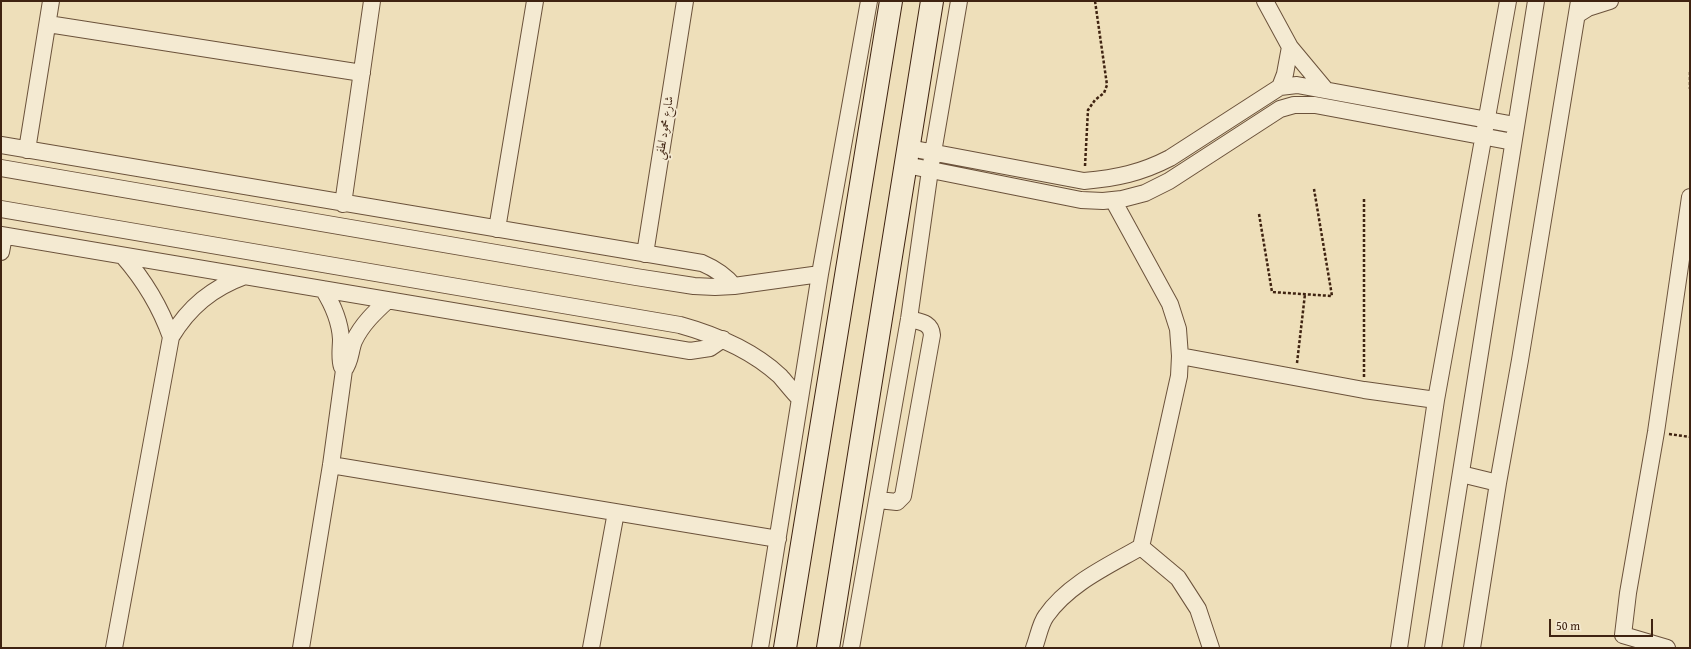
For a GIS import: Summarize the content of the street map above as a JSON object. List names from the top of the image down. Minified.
{"streets":{"street":["شارع محمود لطفي"]},"scale_bar":"50 m"}
